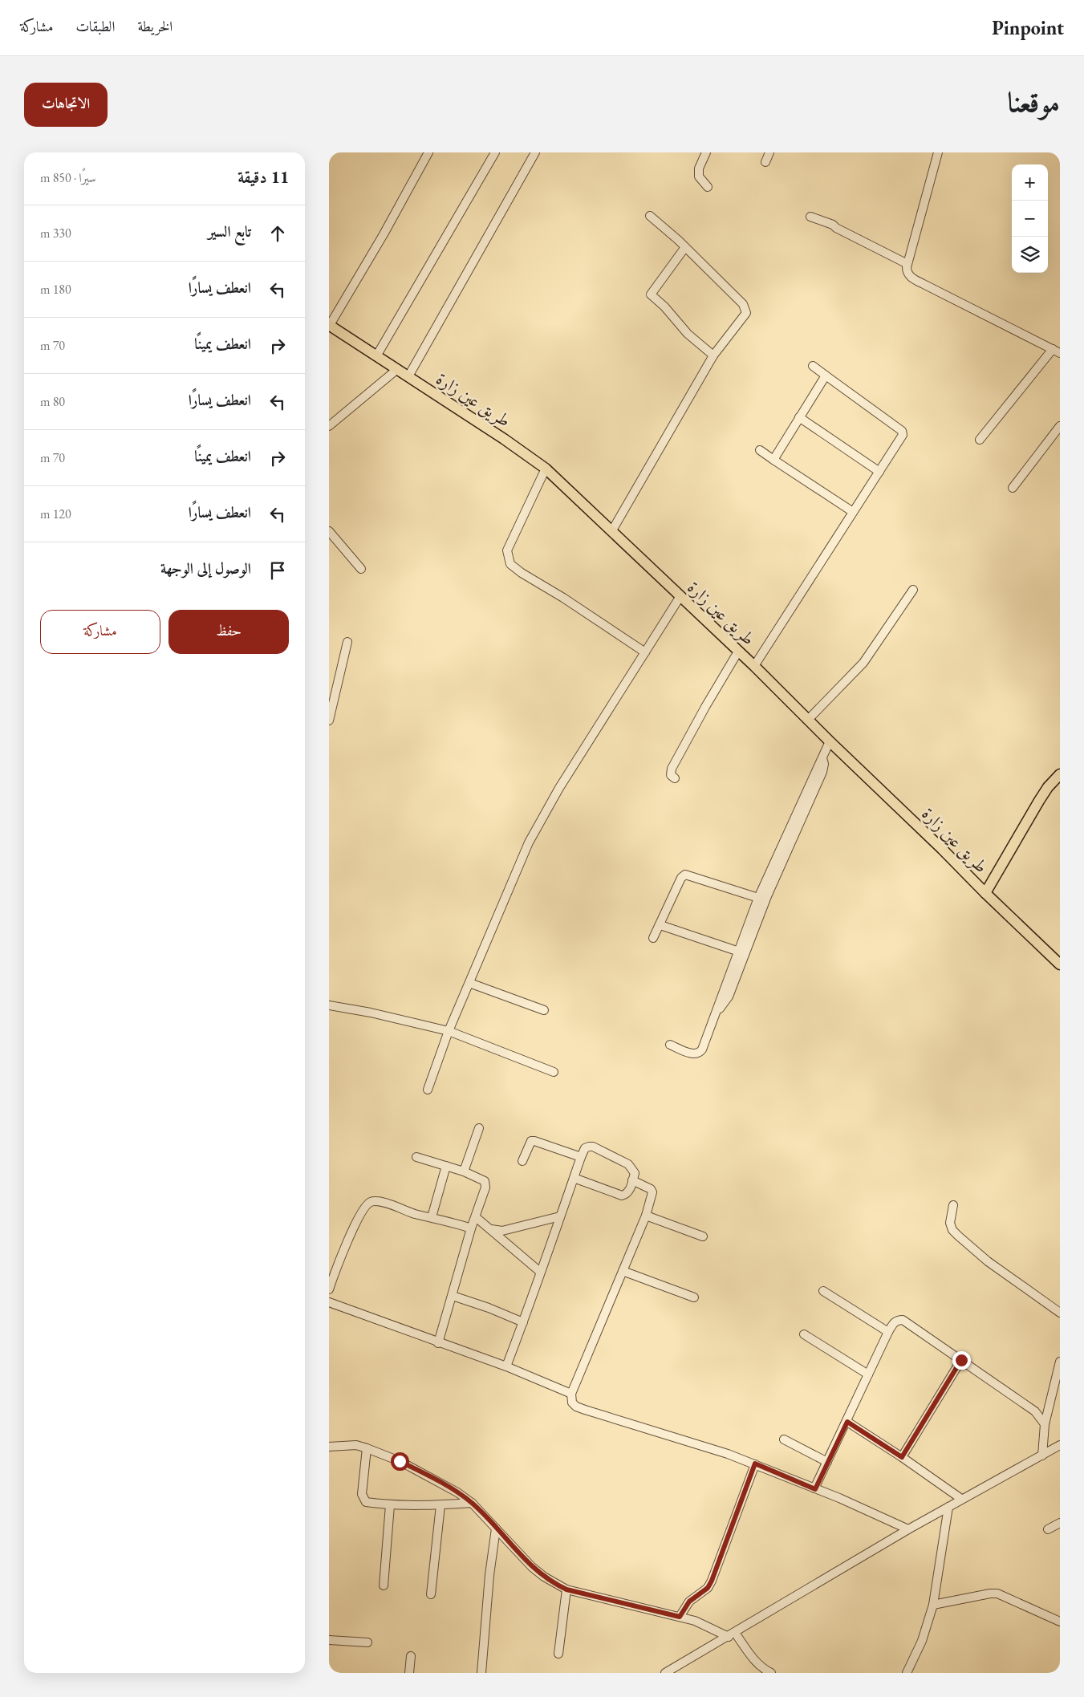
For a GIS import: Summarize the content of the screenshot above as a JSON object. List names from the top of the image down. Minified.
{"streets":{"main road":["طريق عين زارة"]},"page":{"header":"Pinpoint","nav":["الخريطة","الطبقات","مشاركة"],"title":"موقعنا","buttons":["الاتجاهات",["حفظ","مشاركة"]],"heading":["11 دقيقة","سيرًا · 850 m"],"map_buttons":["+","−"],"list":[["تابع السير","330 m"],["انعطف يسارًا","180 m"],["انعطف يمينًا","70 m"],["انعطف يسارًا","80 m"],["انعطف يمينًا","70 m"],["انعطف يسارًا","120 m"],"الوصول إلى الوجهة"]}}
